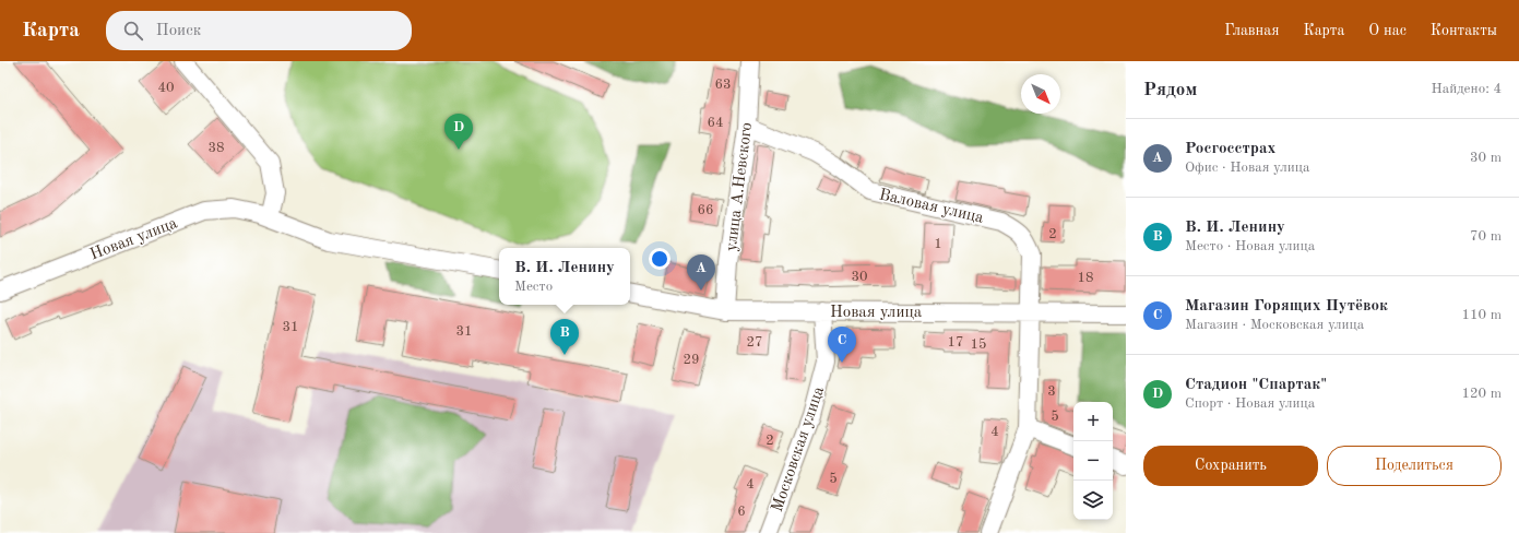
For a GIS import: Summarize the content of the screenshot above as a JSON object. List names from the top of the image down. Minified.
{"streets":{"street":["улица А.Невского","Валовая улица","Новая улица","Московская улица"]},"crossings":[["улица А.Невского","Валовая улица"],["улица А.Невского","Новая улица"],["Валовая улица","Новая улица"],["Новая улица","Московская улица"]],"house_numbers":["63","40","64","38","66","2","1","30","18","31","31","27","17","15","29","3","5","4","2","5","4","6"],"north":"bottom right","page":{"header":"Карта","search":"Поиск","nav":["Главная","Карта","О нас","Контакты"],"heading":["Рядом","Найдено: 4"],"pins":["D","A","B","C"],"list":[{"mark":"A","name":"Росгосстрах","note":"Офис · Новая улица","value":"30 m"},{"mark":"B","name":"В. И. Ленину","note":"Место · Новая улица","value":"70 m"},{"mark":"C","name":"Магазин Горящих Путёвок","note":"Магазин · Московская улица","value":"110 m"},{"mark":"D","name":"Стадион \"Спартак\"","note":"Спорт · Новая улица","value":"120 m"}],"popup":["В. И. Ленину","Место"],"map_buttons":["+","−"],"buttons":["Сохранить","Поделиться"]}}
